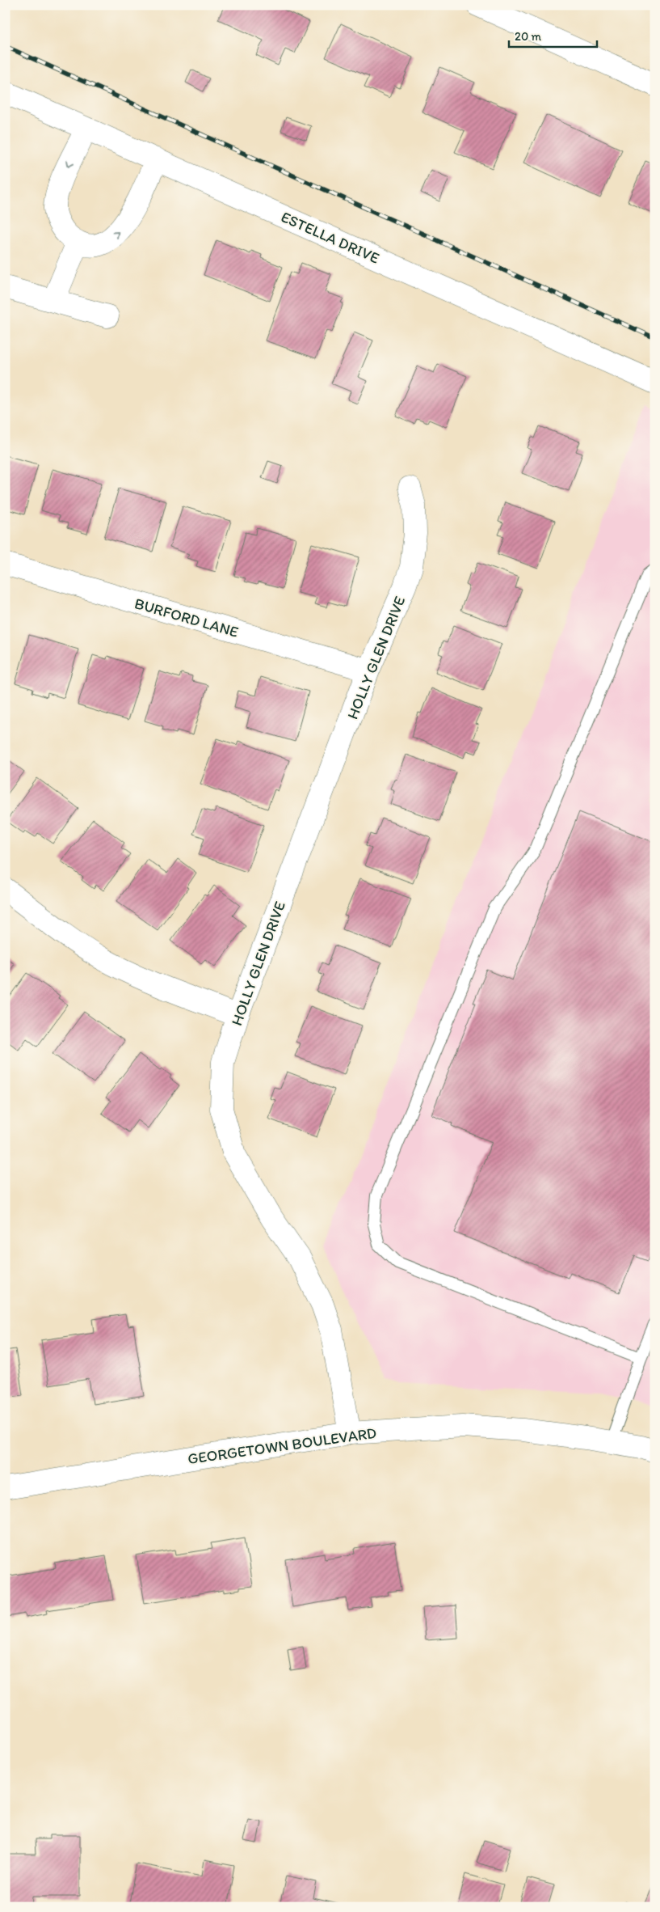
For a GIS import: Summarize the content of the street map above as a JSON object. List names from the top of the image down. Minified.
{"streets":{"street":["ESTELLA DRIVE","BURFORD LANE","HOLLY GLEN DRIVE","GEORGETOWN BOULEVARD"]},"crossings":[["BURFORD LANE","HOLLY GLEN DRIVE"],["HOLLY GLEN DRIVE","GEORGETOWN BOULEVARD"]],"scale_bar":"20 m"}
